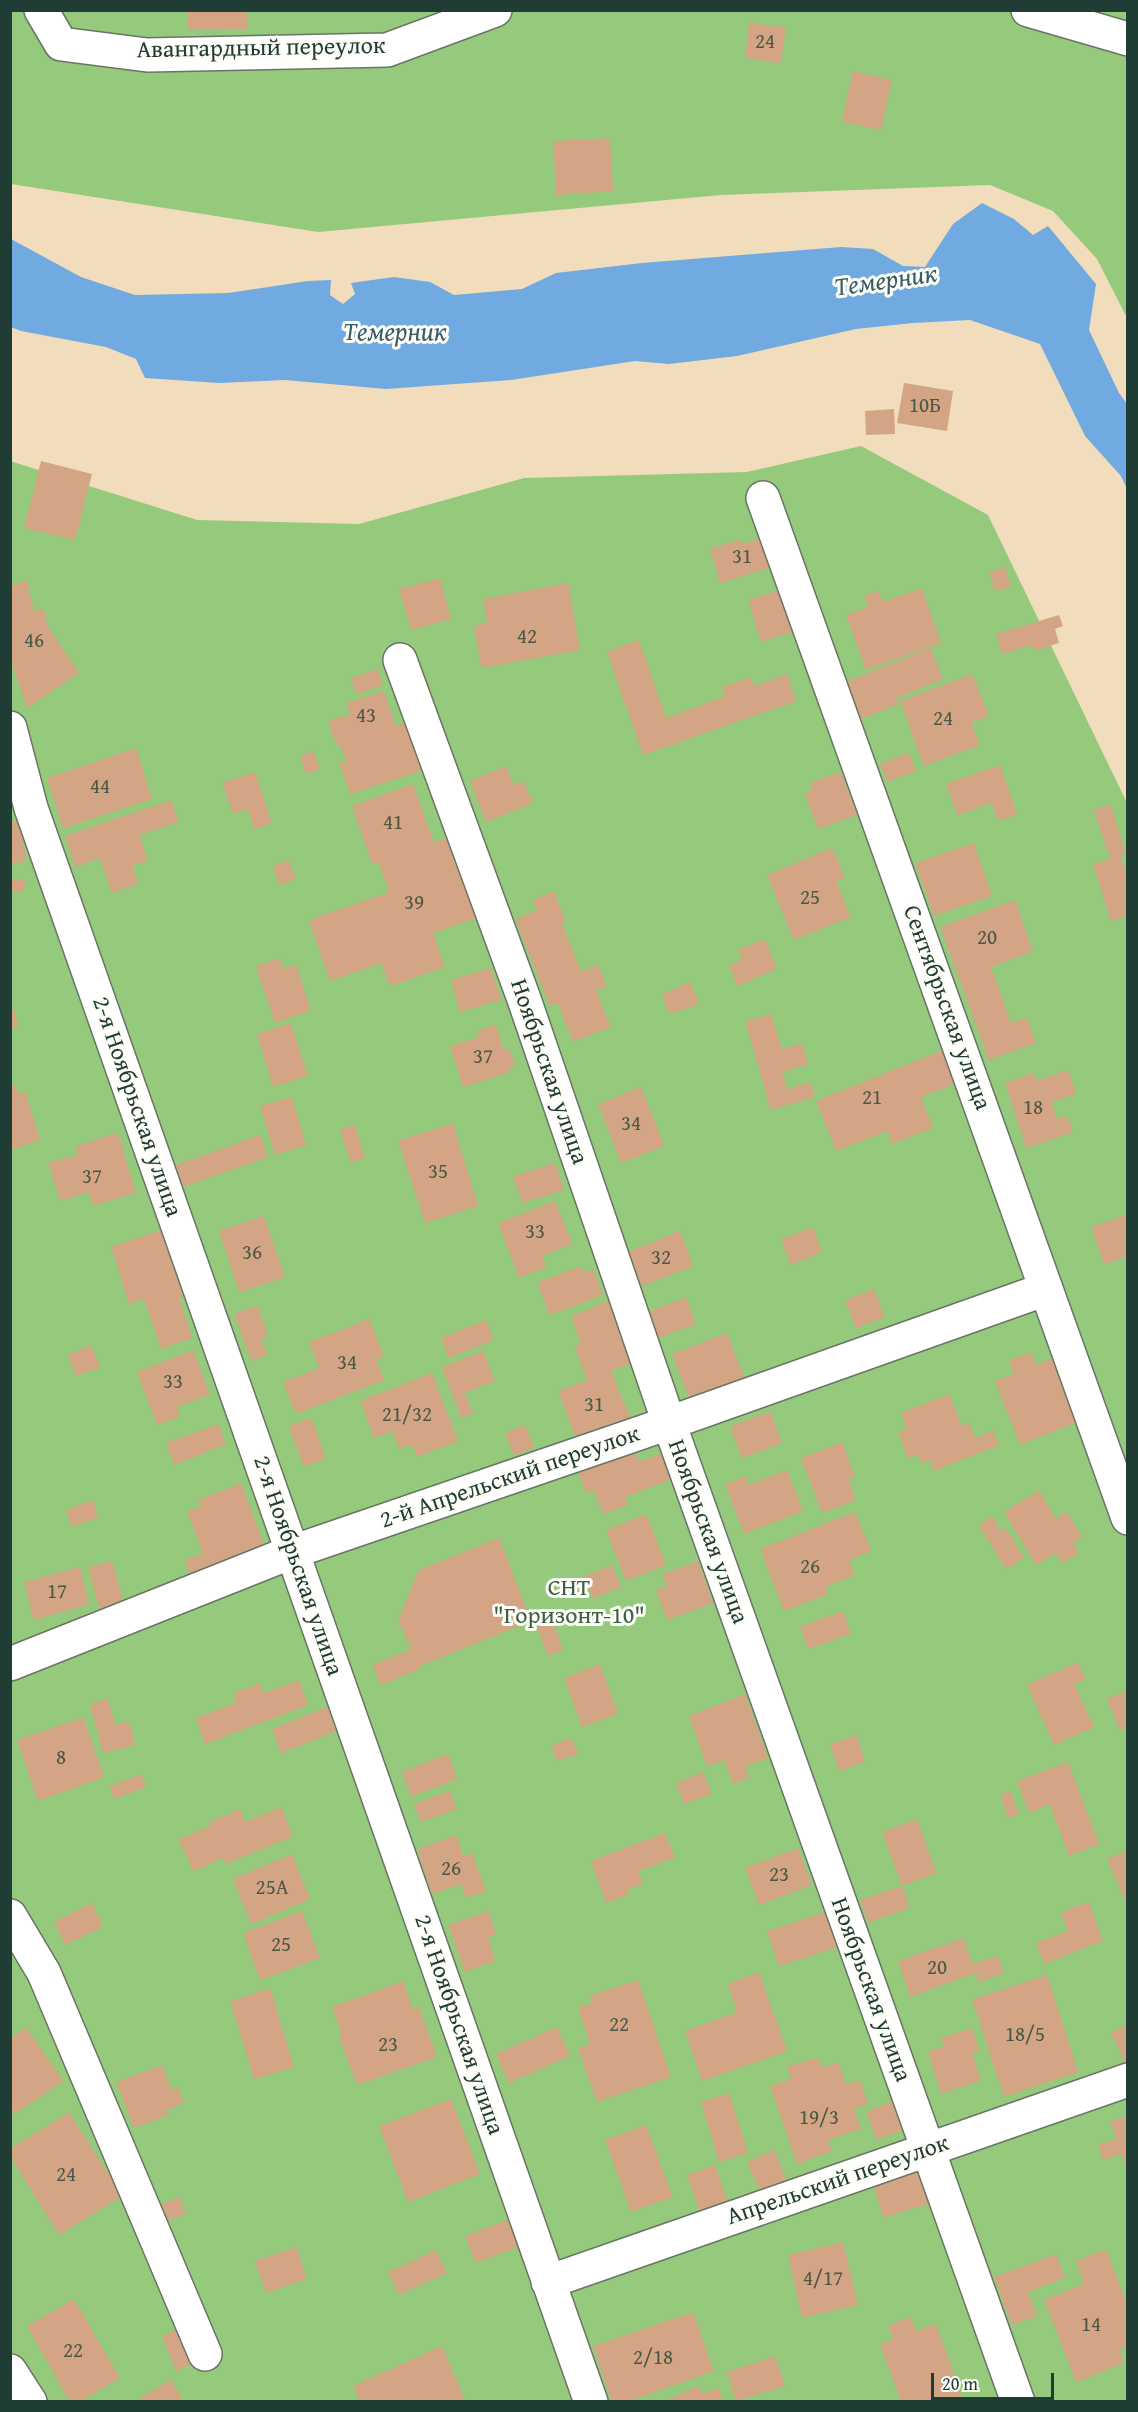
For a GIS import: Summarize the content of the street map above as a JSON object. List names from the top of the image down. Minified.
{"streets":{"street":["Авангардный переулок","Сентябрьская улица","Ноябрьская улица","2-я Ноябрьская улица","2-й Апрельский переулок","Апрельский переулок"]},"crossings":[["Сентябрьская улица","2-й Апрельский переулок"],["Ноябрьская улица","2-й Апрельский переулок"],["Ноябрьская улица","Апрельский переулок"],["2-я Ноябрьская улица","2-й Апрельский переулок"],["2-я Ноябрьская улица","Апрельский переулок"]],"water":["Темерник"],"parks":["СНТ \"Горизонт-10\""],"house_numbers":["24","10Б","31","42","46","43","24","44","41","25","39","20","37","21","18","34","35","37","33","36","32","34","33","31","21/32","26","17","8","26","23","25А","25","20","22","18/5","23","19/3","24","4/17","14","22","2/18"],"scale_bar":"20 m"}
